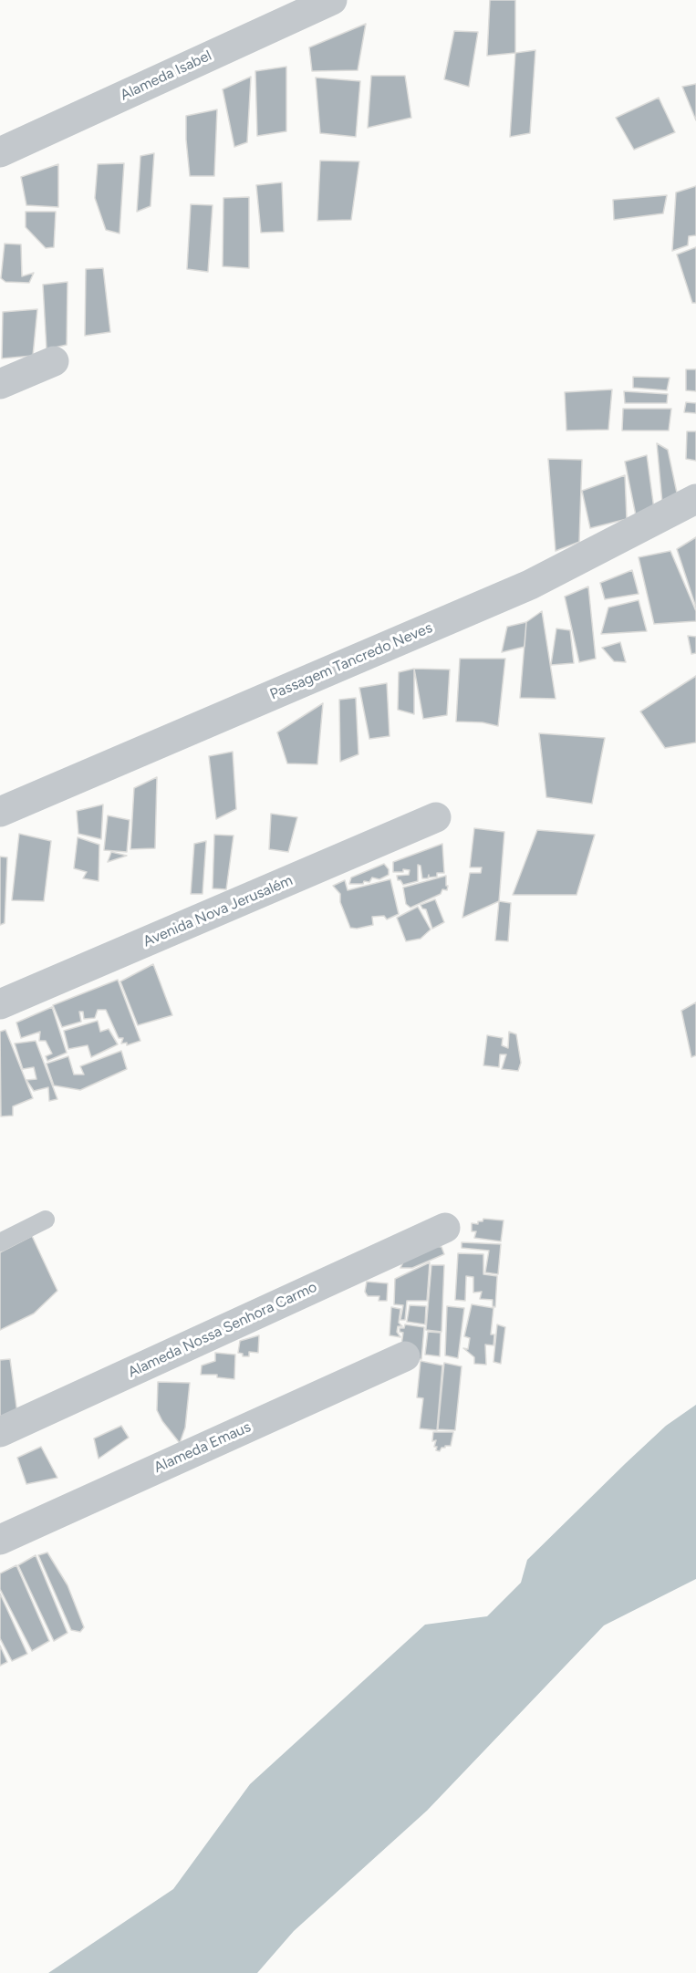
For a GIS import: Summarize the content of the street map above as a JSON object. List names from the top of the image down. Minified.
{"streets":{"street":["Alameda Isabel","Passagem Tancredo Neves","Avenida Nova Jerusalém","Alameda Nossa Senhora Carmo","Alameda Emaus"]}}
